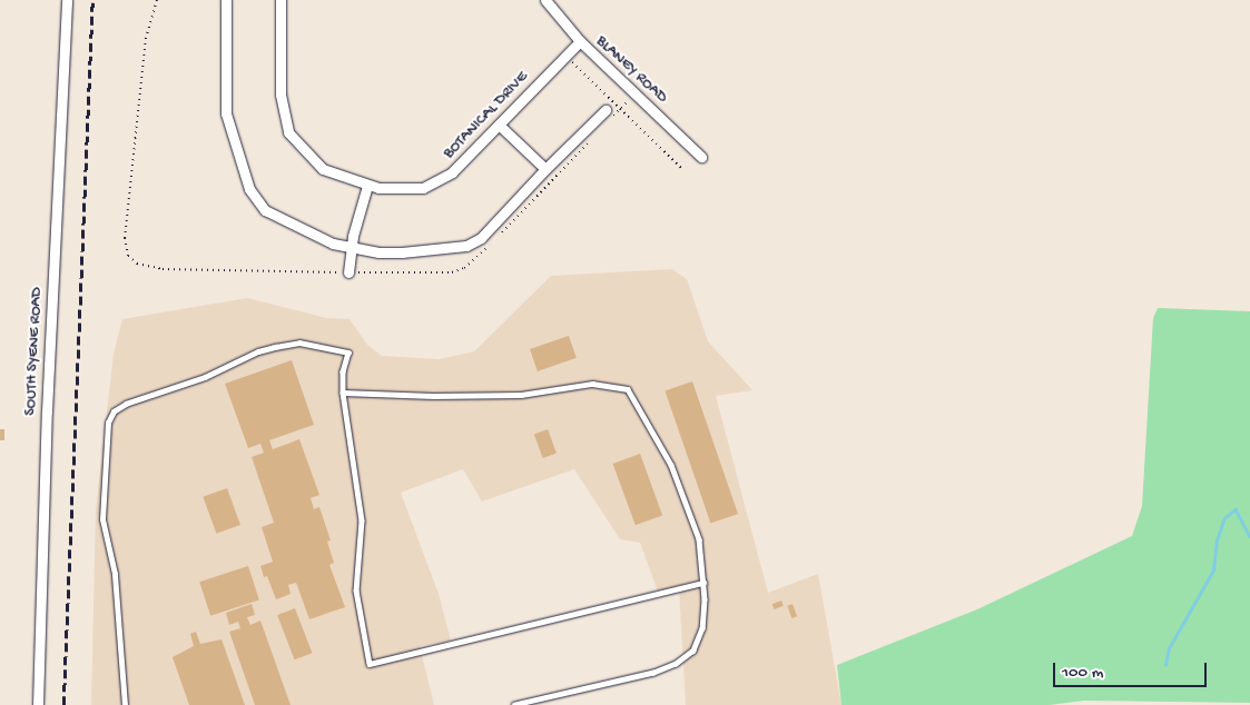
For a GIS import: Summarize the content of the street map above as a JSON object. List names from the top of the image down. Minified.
{"streets":{"street":["BLANEY ROAD","BOTANICAL DRIVE","SOUTH SYENE ROAD"]},"crossings":[["BLANEY ROAD","BOTANICAL DRIVE"]],"scale_bar":"100 m"}
